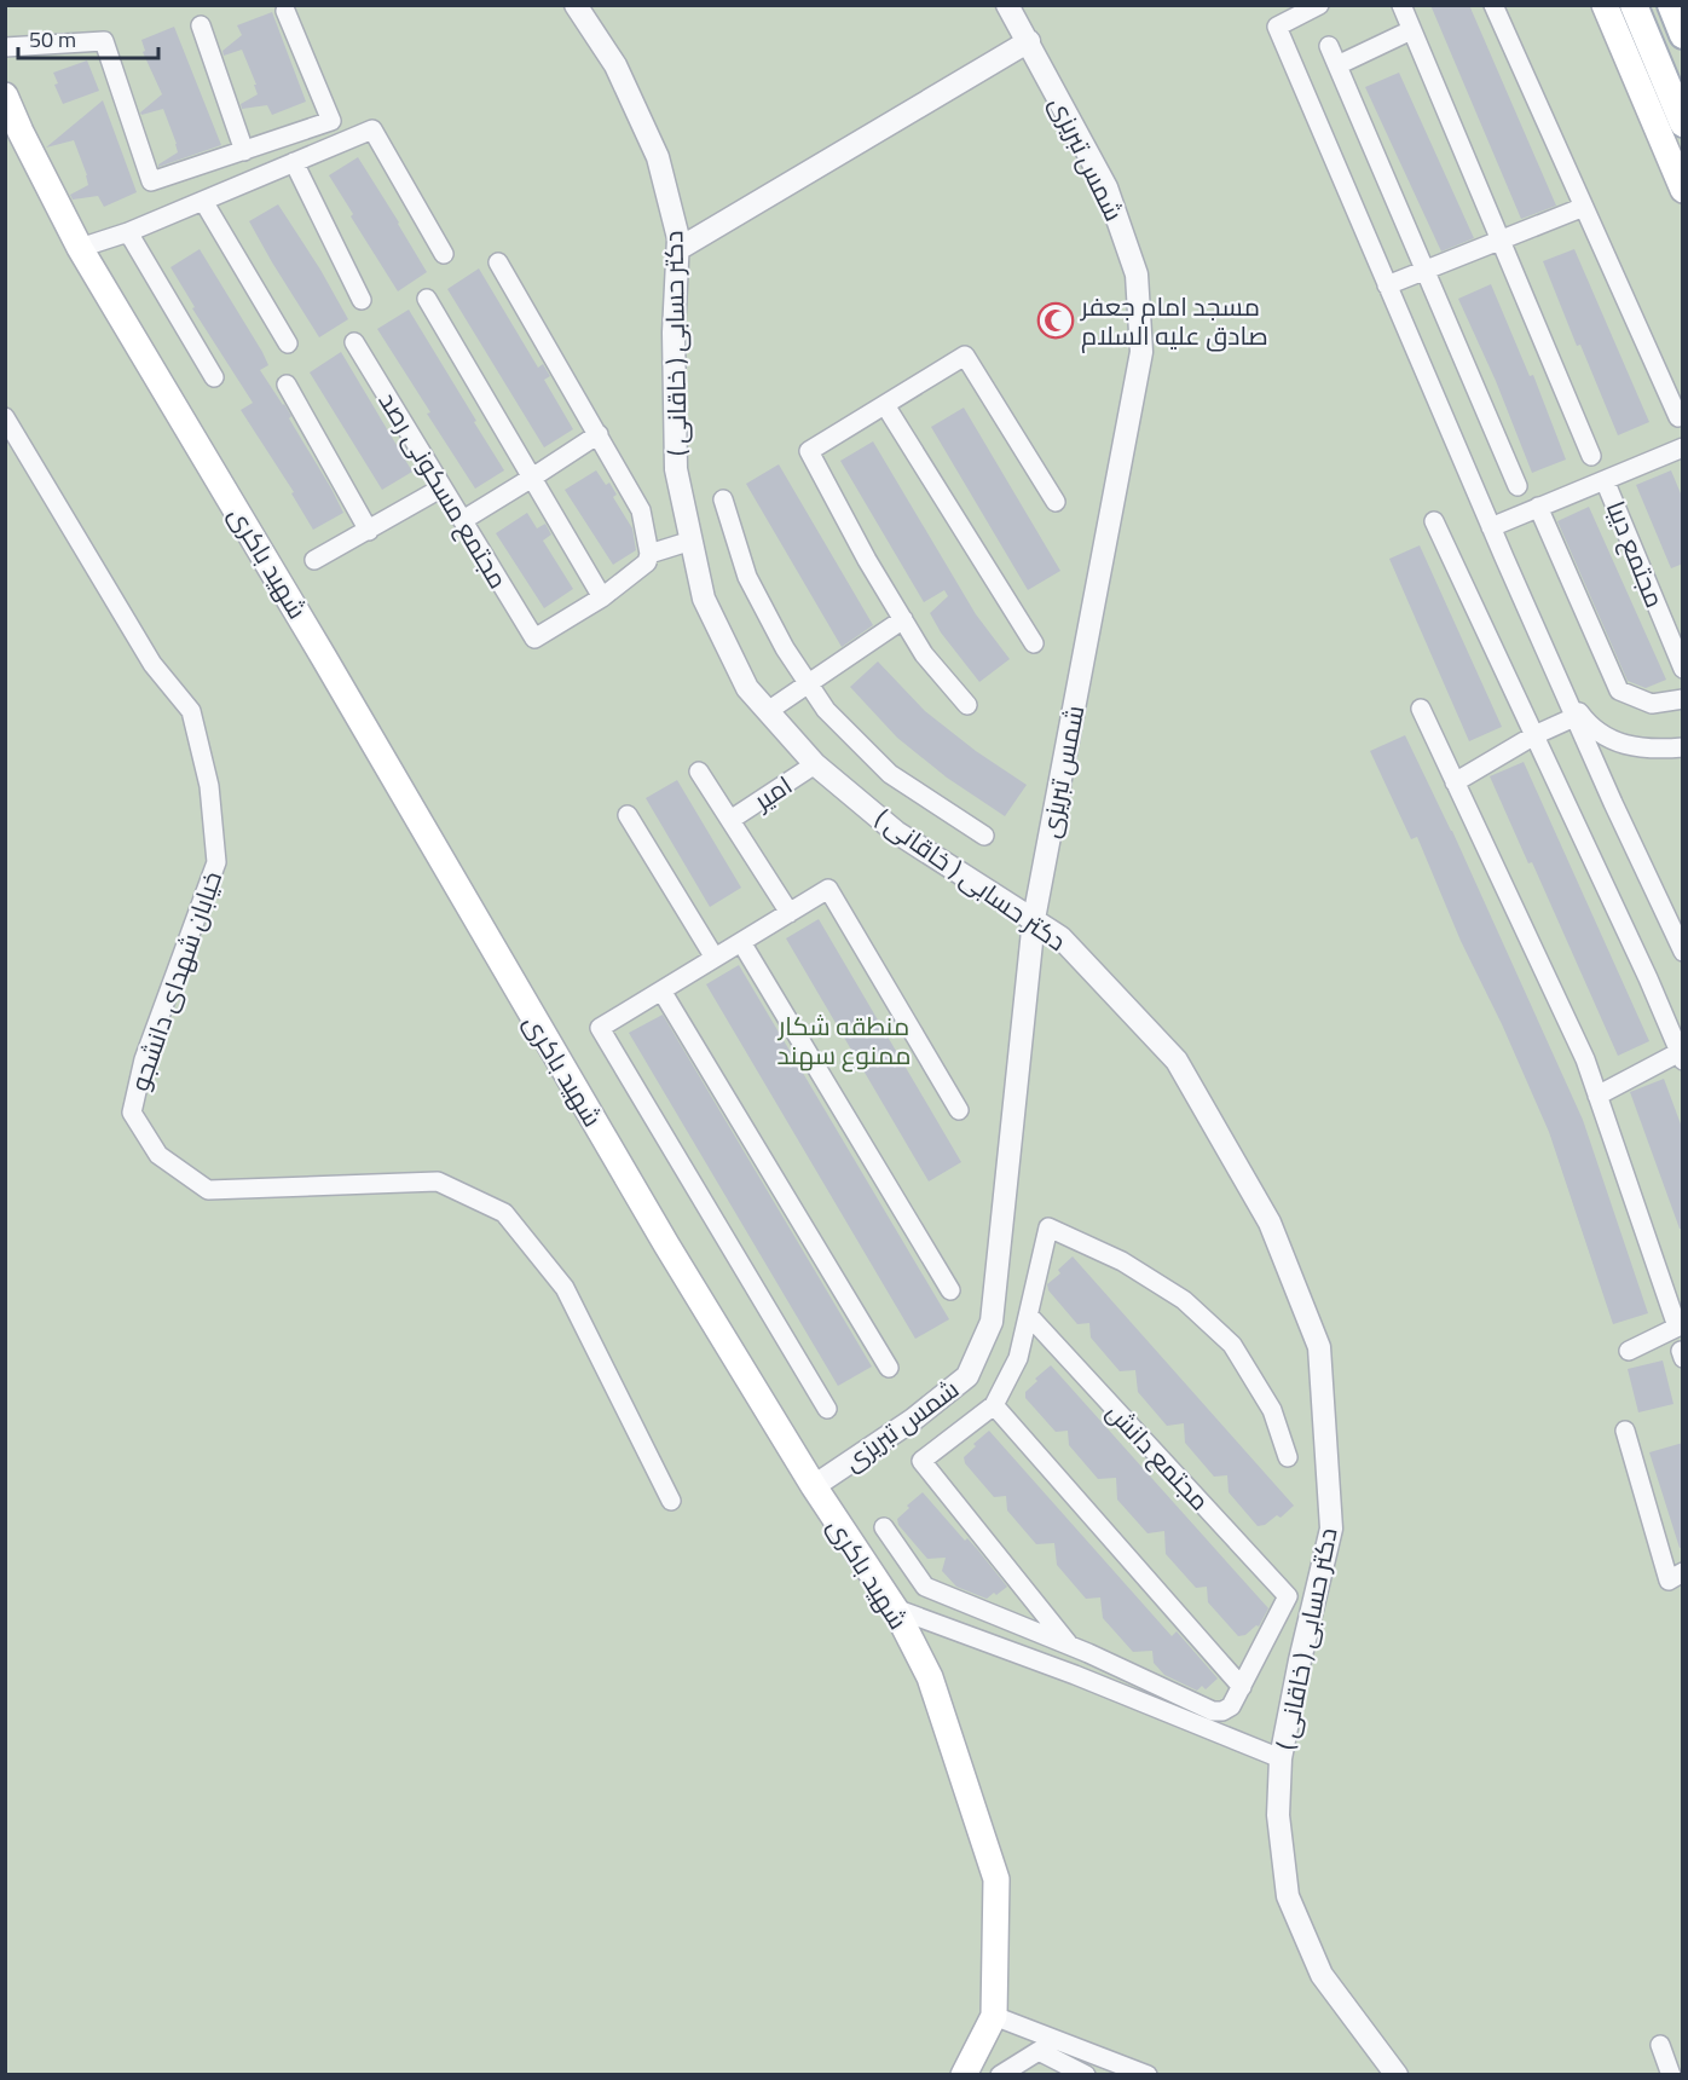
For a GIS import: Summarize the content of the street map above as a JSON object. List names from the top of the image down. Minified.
{"streets":{"main road":["شهید باکری"],"street":["شمس تبریزی","دکتر حسابی ( خاقانی )","مجتمع مسکونی رصد","مجتمع دیبا","امیر","خیابان شهدای دانشجو","مجتمع دانش"]},"crossings":[["شمس تبریزی","دکتر حسابی ( خاقانی )"],["شمس تبریزی","شهید باکری"],["دکتر حسابی ( خاقانی )","امیر"]],"parks":["منطقه شکار ممنوع سهند"],"places":{"mosque":["مسجد امام جعفر صادق علیه السلام"]},"scale_bar":"50 m"}
